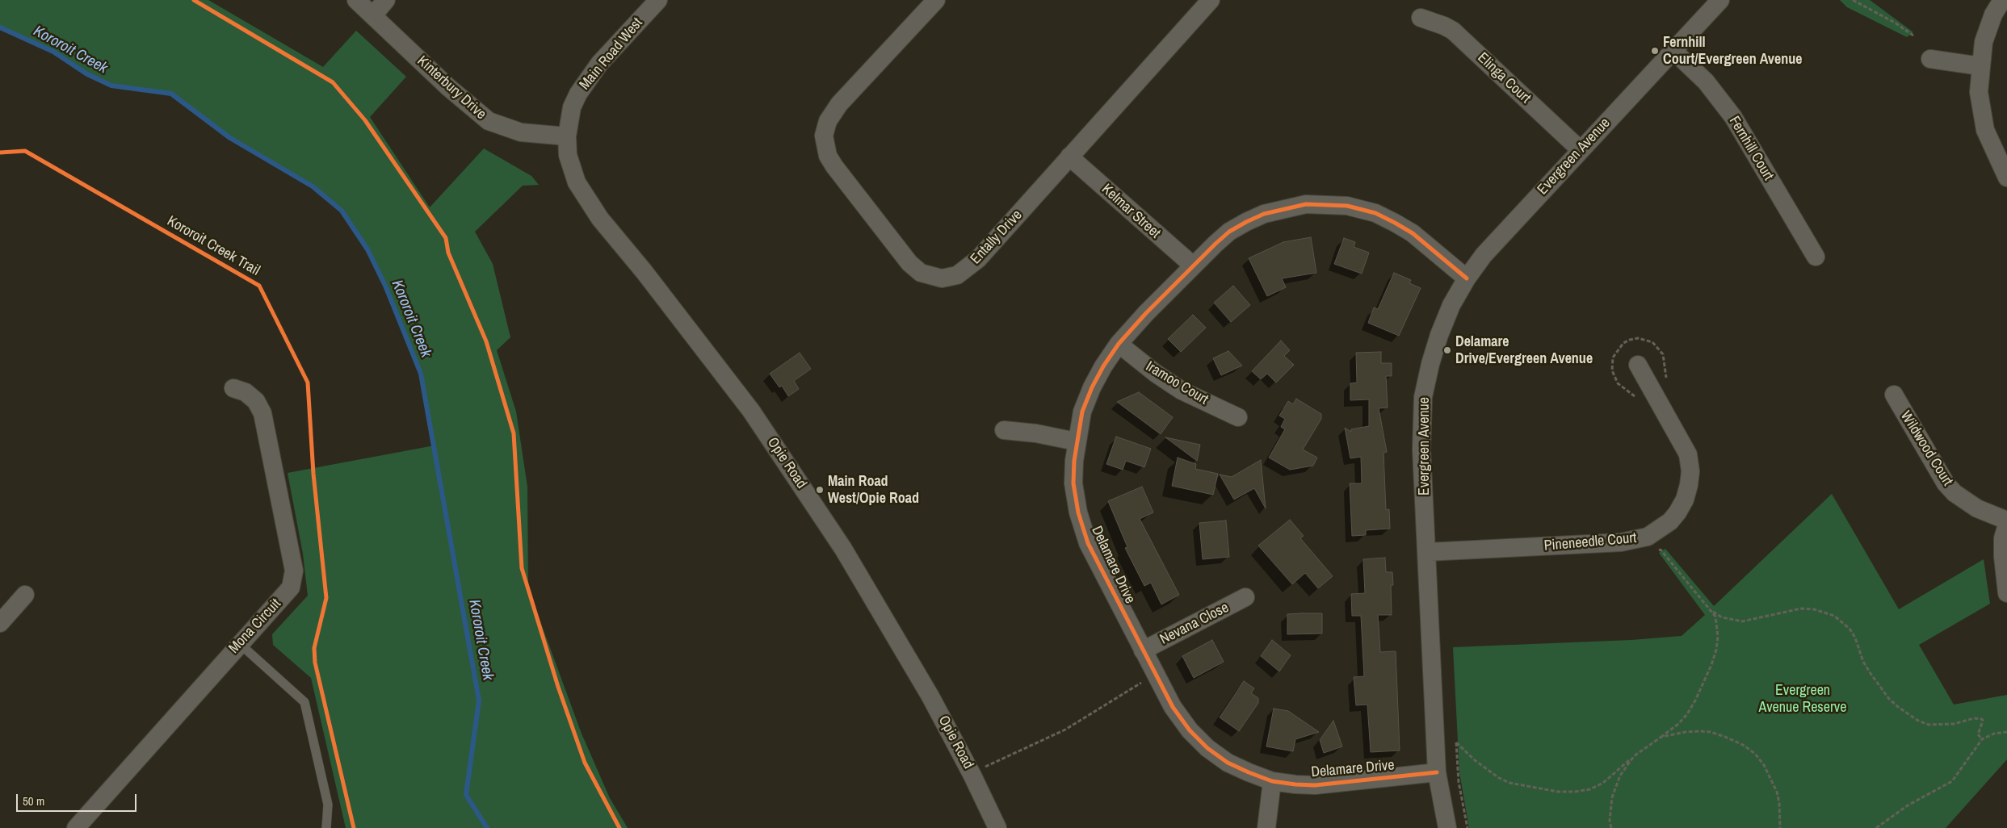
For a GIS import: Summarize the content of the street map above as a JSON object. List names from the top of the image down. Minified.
{"streets":{"street":["Main Road West","Elinga Court","Kinterbury Drive","Fernhill Court","Evergreen Avenue","Kelmar Street","Entally Drive","Iramoo Court","Wildwood Court","Opie Road","Pineneedle Court","Delamare Drive","Nevana Close","Mona Circuit"],"cycle path":["Kororoit Creek Trail"]},"crossings":[["Main Road West","Kinterbury Drive"],["Main Road West","Opie Road"],["Elinga Court","Evergreen Avenue"],["Kinterbury Drive","Opie Road"],["Fernhill Court","Evergreen Avenue"],["Evergreen Avenue","Pineneedle Court"],["Evergreen Avenue","Delamare Drive"],["Kelmar Street","Entally Drive"],["Kelmar Street","Delamare Drive"],["Iramoo Court","Delamare Drive"],["Delamare Drive","Nevana Close"]],"water":["Kororoit Creek"],"parks":["Evergreen Avenue Reserve"],"places":["Fernhill Court/Evergreen Avenue","Delamare Drive/Evergreen Avenue","Main Road West/Opie Road"],"scale_bar":"50 m"}
